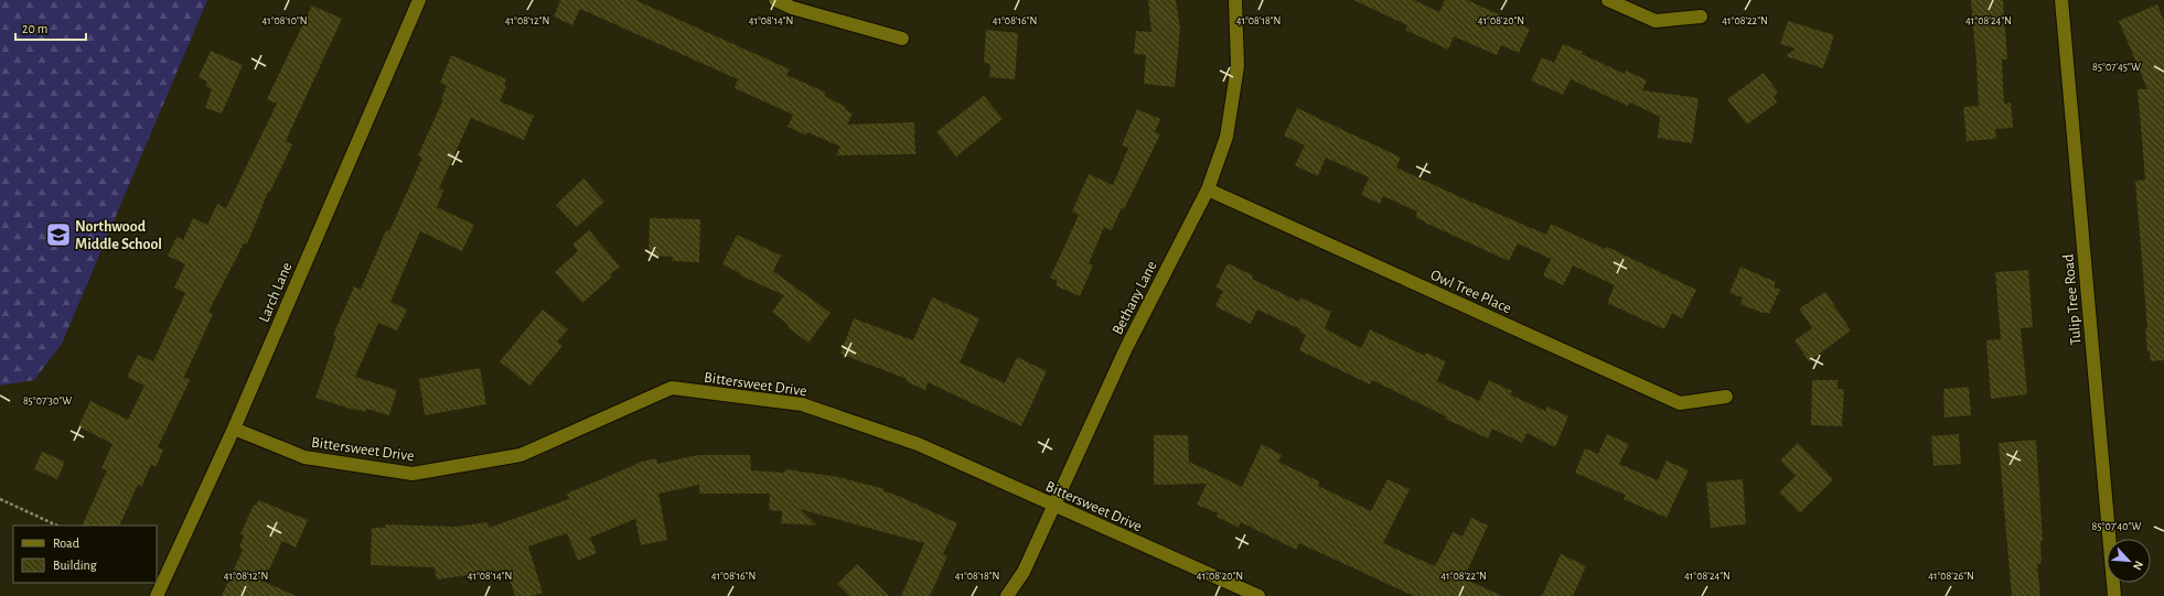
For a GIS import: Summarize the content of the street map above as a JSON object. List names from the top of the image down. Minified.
{"streets":{"street":["Owl Tree Place","Larch Lane","Bethany Lane","Tulip Tree Road","Bittersweet Drive"]},"crossings":[["Owl Tree Place","Bethany Lane"],["Larch Lane","Bittersweet Drive"],["Bethany Lane","Bittersweet Drive"]],"places":{"school or university":["Northwood Middle School"]},"legend":["Road","Building"],"scale_bar":"20 m","north":"bottom right","coordinates":["41°08'10\"N","41°08'12\"N","41°08'14\"N","41°08'16\"N","41°08'18\"N","41°08'20\"N","41°08'22\"N","41°08'24\"N","85°07'45\"W","85°07'30\"W","85°07'40\"W","41°08'26\"N"]}
